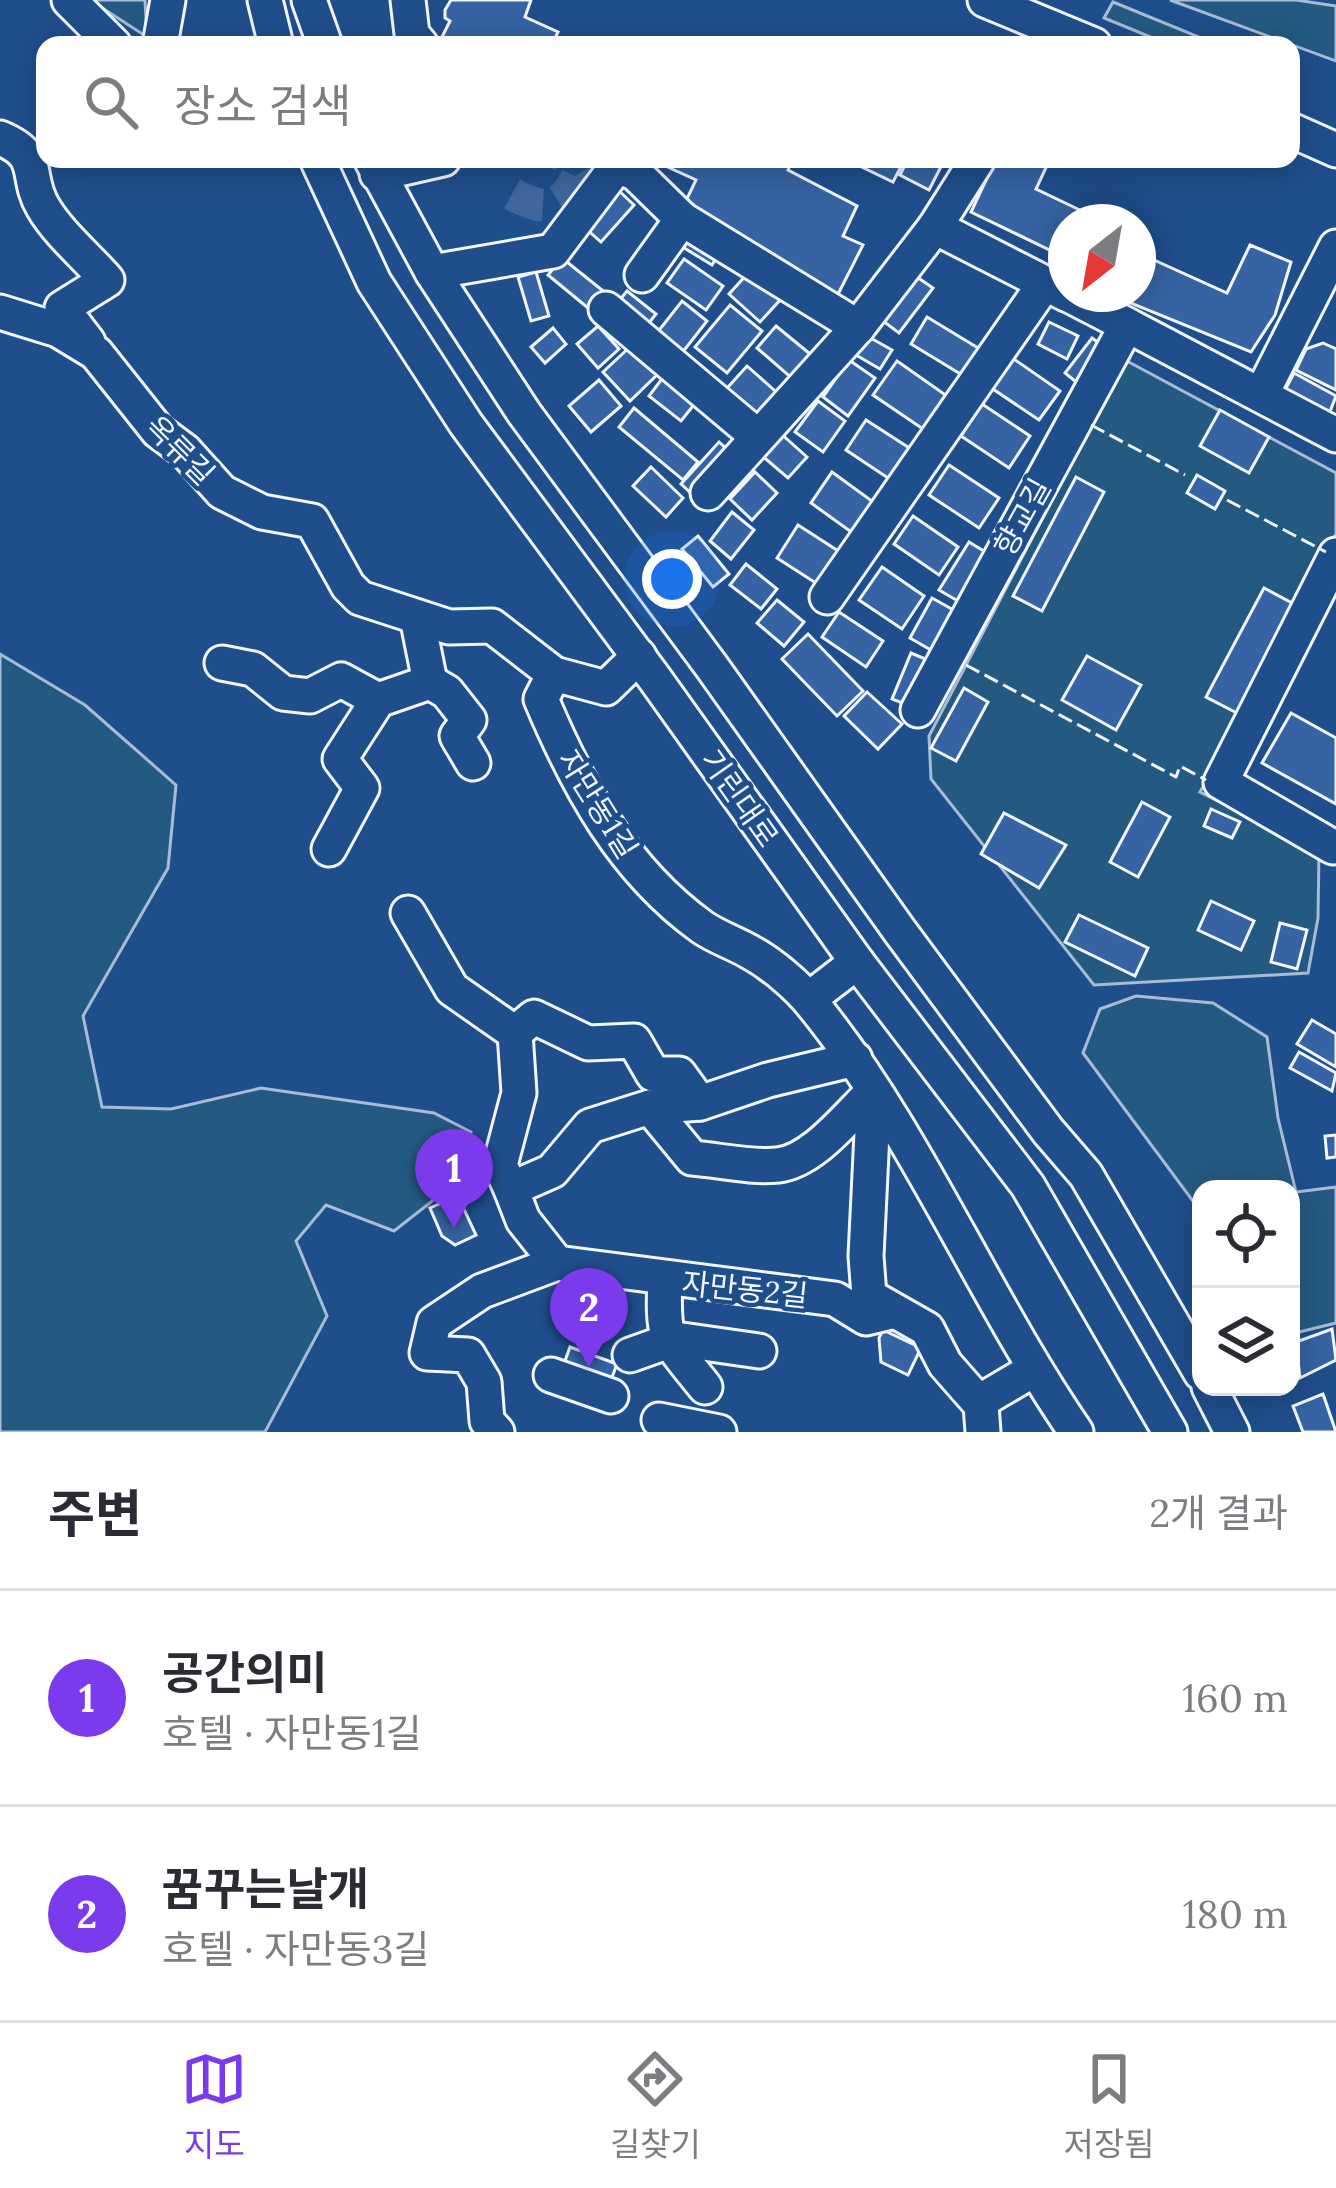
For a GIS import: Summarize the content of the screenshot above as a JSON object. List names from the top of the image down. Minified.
{"streets":{"street":["옥류길","향교길","기린대로","자만동1길","자만동2길"]},"crossings":[["옥류길","기린대로"],["옥류길","자만동1길"],["자만동1길","자만동2길"]],"north":"bottom left","page":{"search":"장소 검색","pins":["1","2"],"heading":["주변","2개 결과"],"list":[{"mark":"1","name":"공간의미","note":"호텔 · 자만동1길","value":"160 m"},{"mark":"2","name":"꿈꾸는날개","note":"호텔 · 자만동3길","value":"180 m"}],"nav":["지도","길찾기","저장됨"]}}
